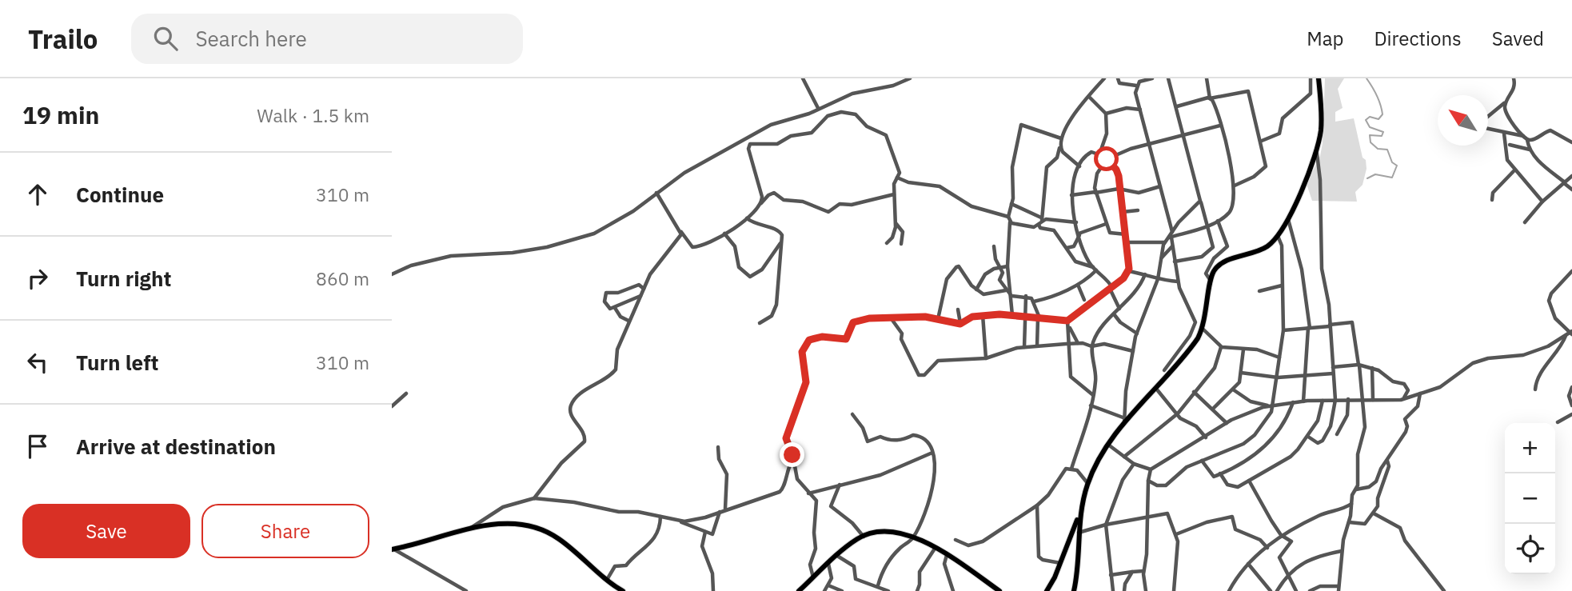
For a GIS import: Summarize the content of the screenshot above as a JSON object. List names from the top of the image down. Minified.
{"north":"top left","page":{"header":"Trailo","search":"Search here","nav":["Map","Directions","Saved"],"heading":["19 min","Walk · 1.5 km"],"list":[["Continue","310 m"],["Turn right","860 m"],["Turn left","310 m"],"Arrive at destination"],"map_buttons":["+","−"],"buttons":["Save","Share"]}}
